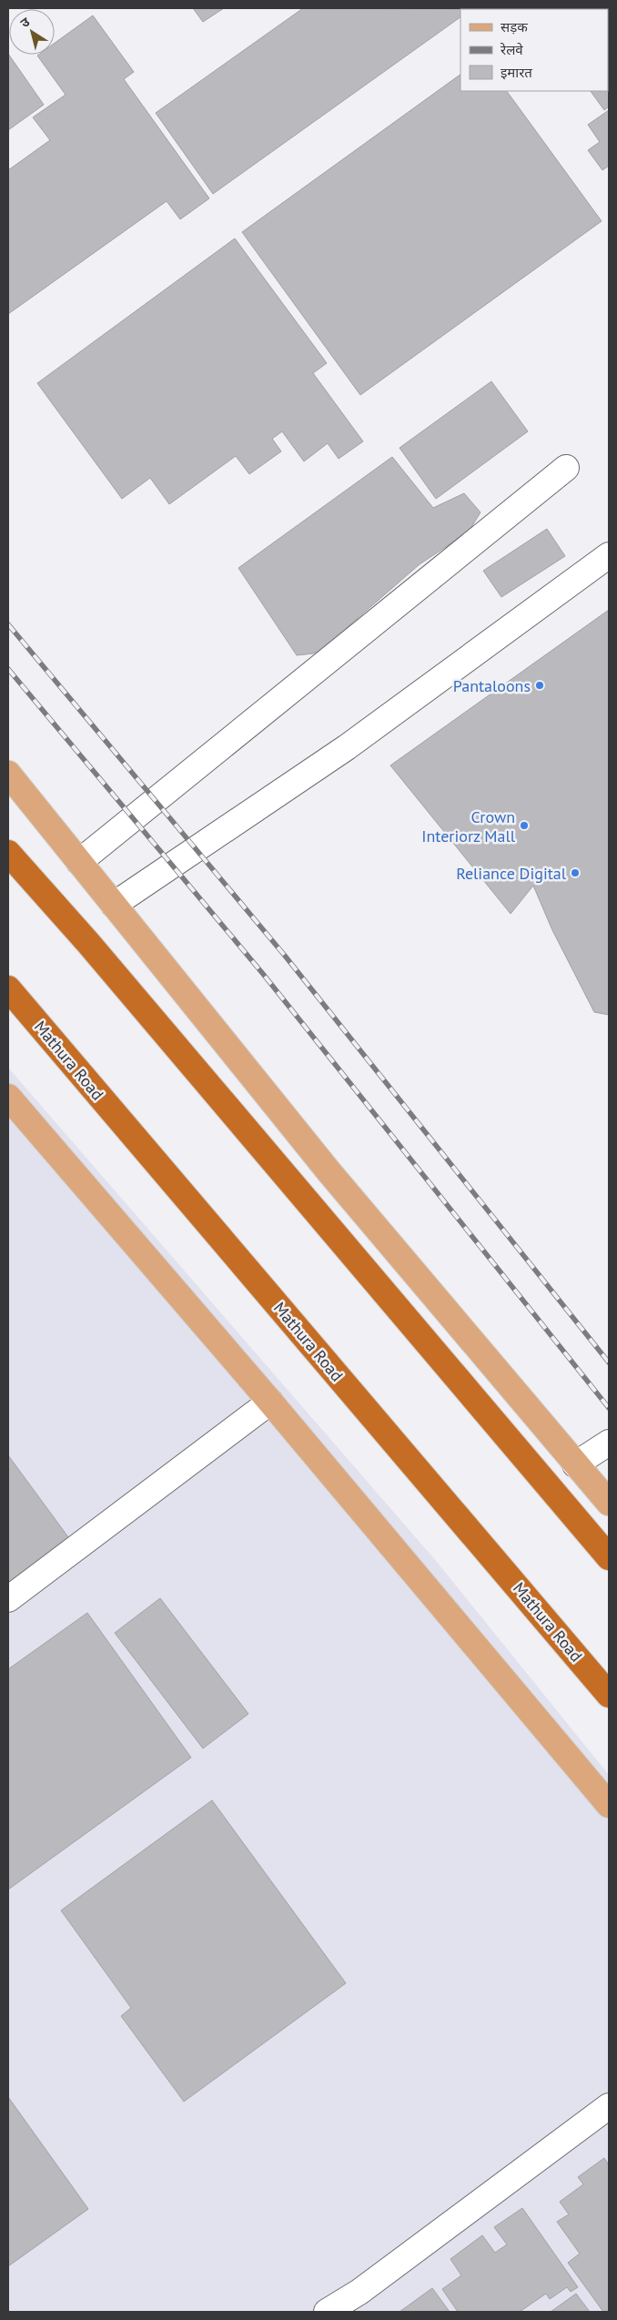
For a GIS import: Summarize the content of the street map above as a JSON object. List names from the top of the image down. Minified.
{"streets":{"highway":["Mathura Road"]},"places":["Pantaloons","Crown Interiorz Mall","Reliance Digital"],"legend":["सड़क","रेलवे","इमारत"],"north":"top left"}
